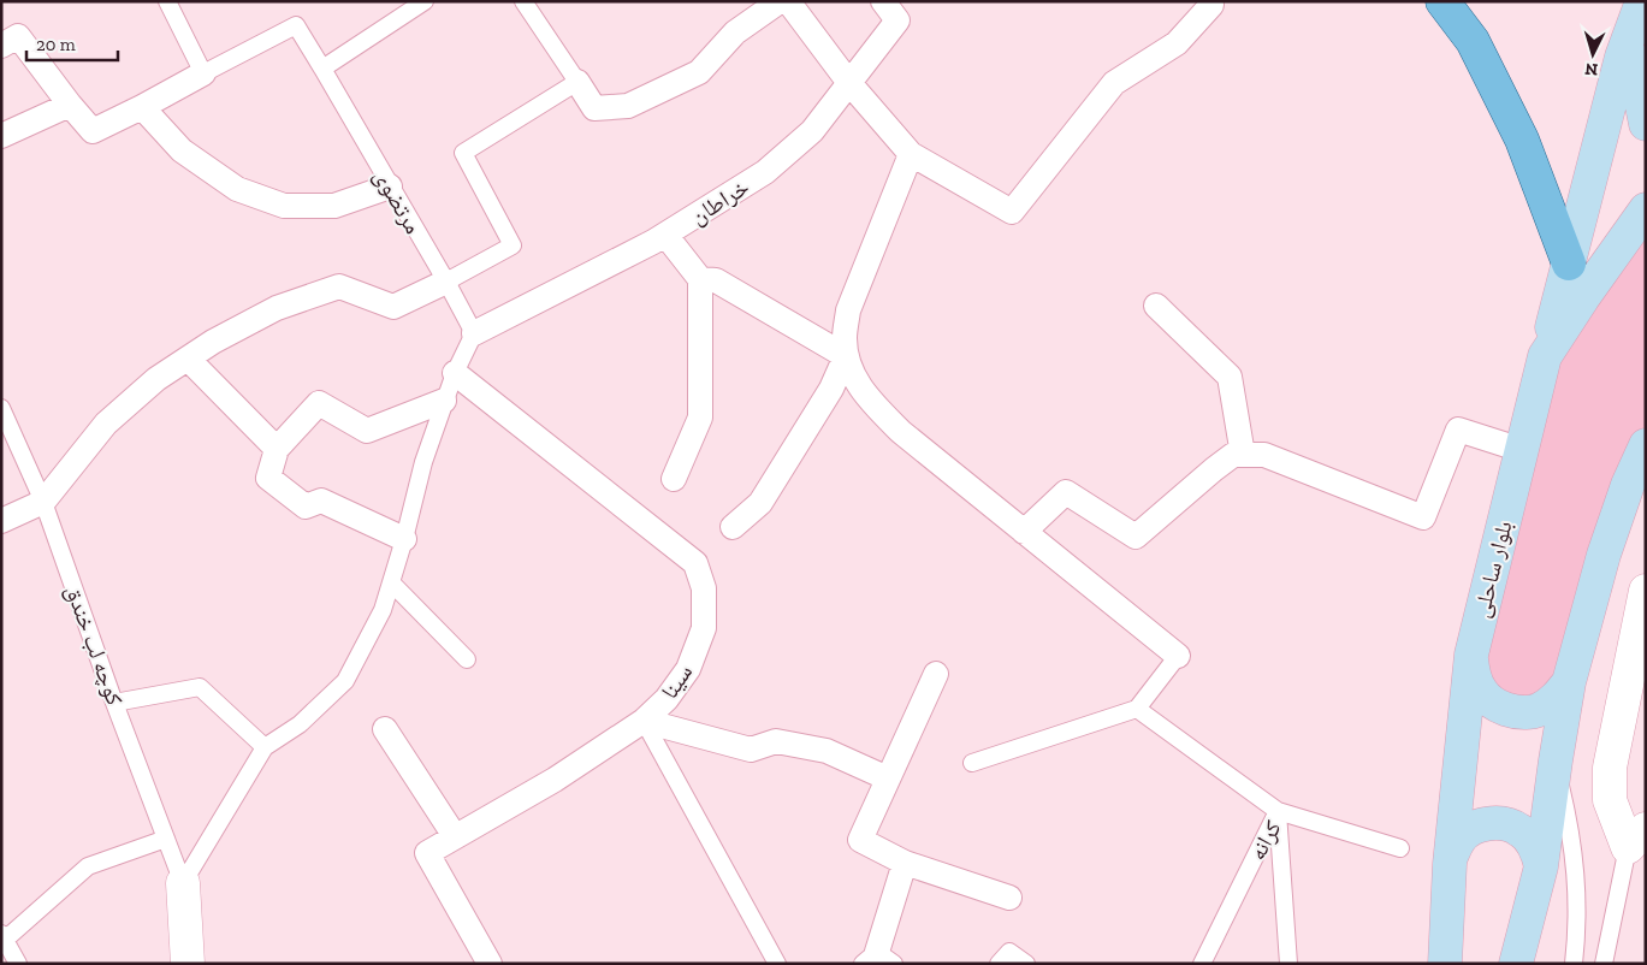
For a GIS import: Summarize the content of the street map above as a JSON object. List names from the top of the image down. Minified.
{"streets":{"main road":["بلوار ساحلی"],"street":["خراطان","سینا"],"lane":["مرتضوی","کوچه لب خندق","کرانه"]},"crossings":[["مرتضوی","خراطان"]],"scale_bar":"20 m","north":"bottom"}
